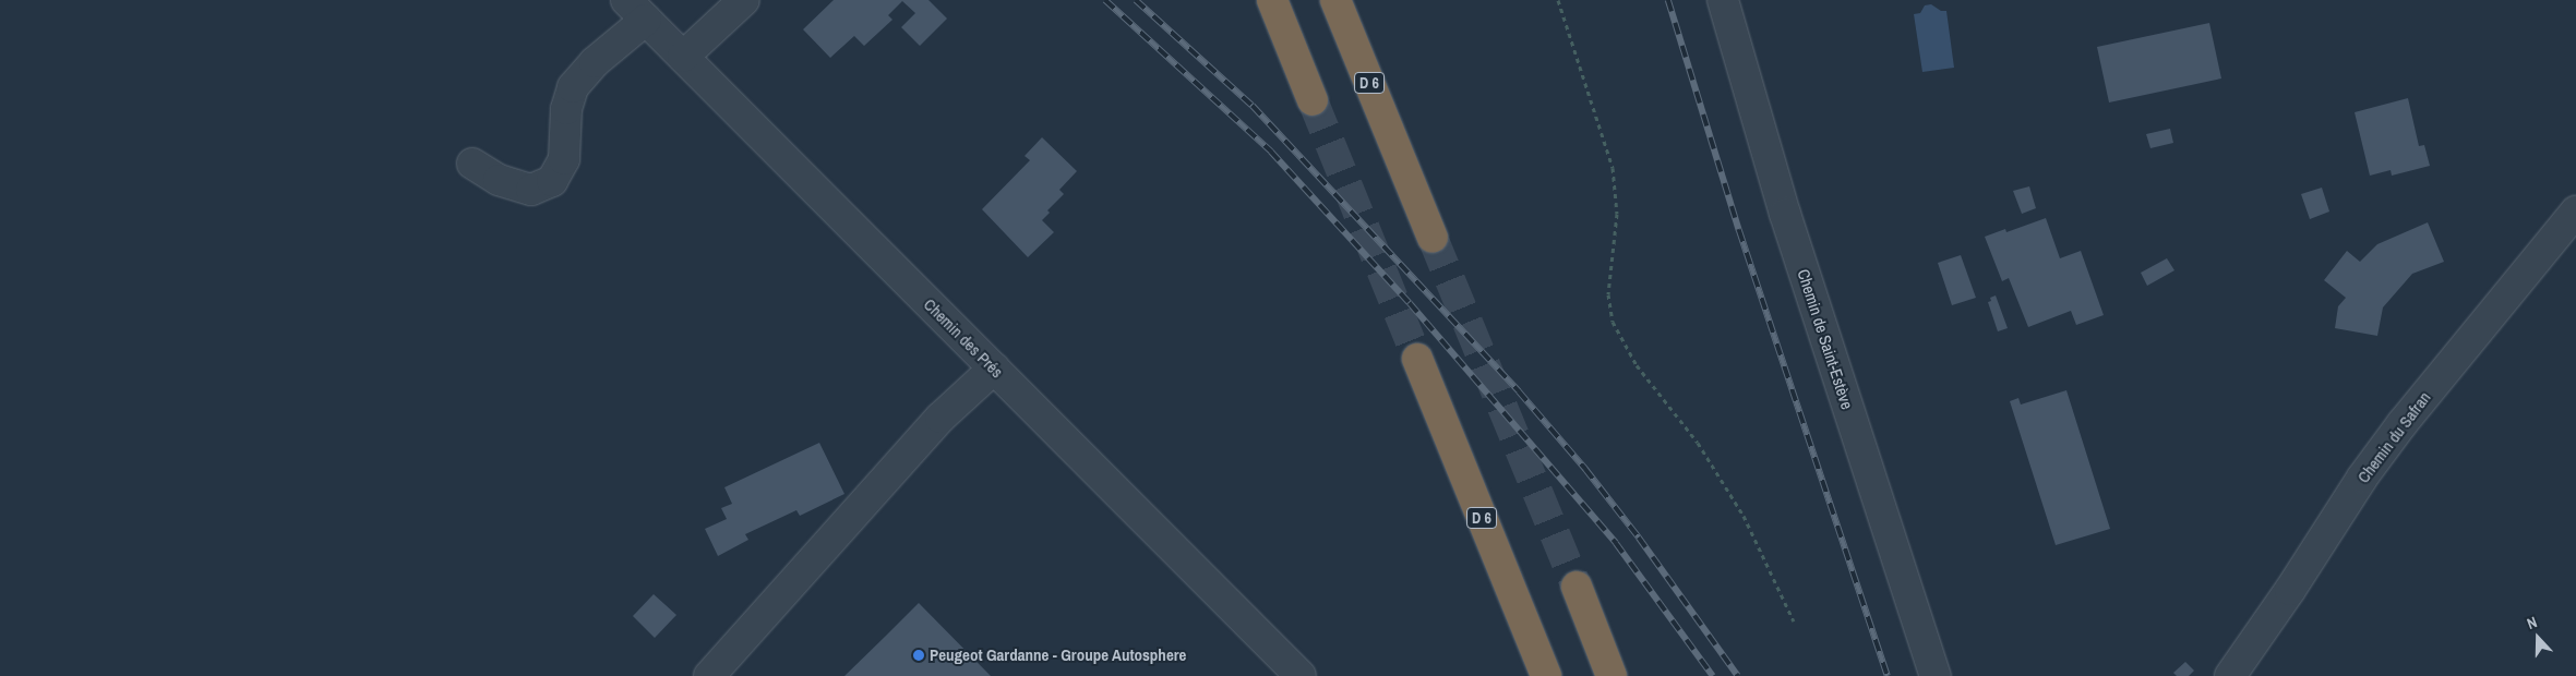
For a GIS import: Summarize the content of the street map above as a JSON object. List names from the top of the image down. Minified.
{"streets":{"highway":["D 6"],"street":["Chemin des Prés","Chemin de Saint-Estève","Chemin du Safran"]},"places":["Peugeot Gardanne - Groupe Autosphere"],"north":"top"}
